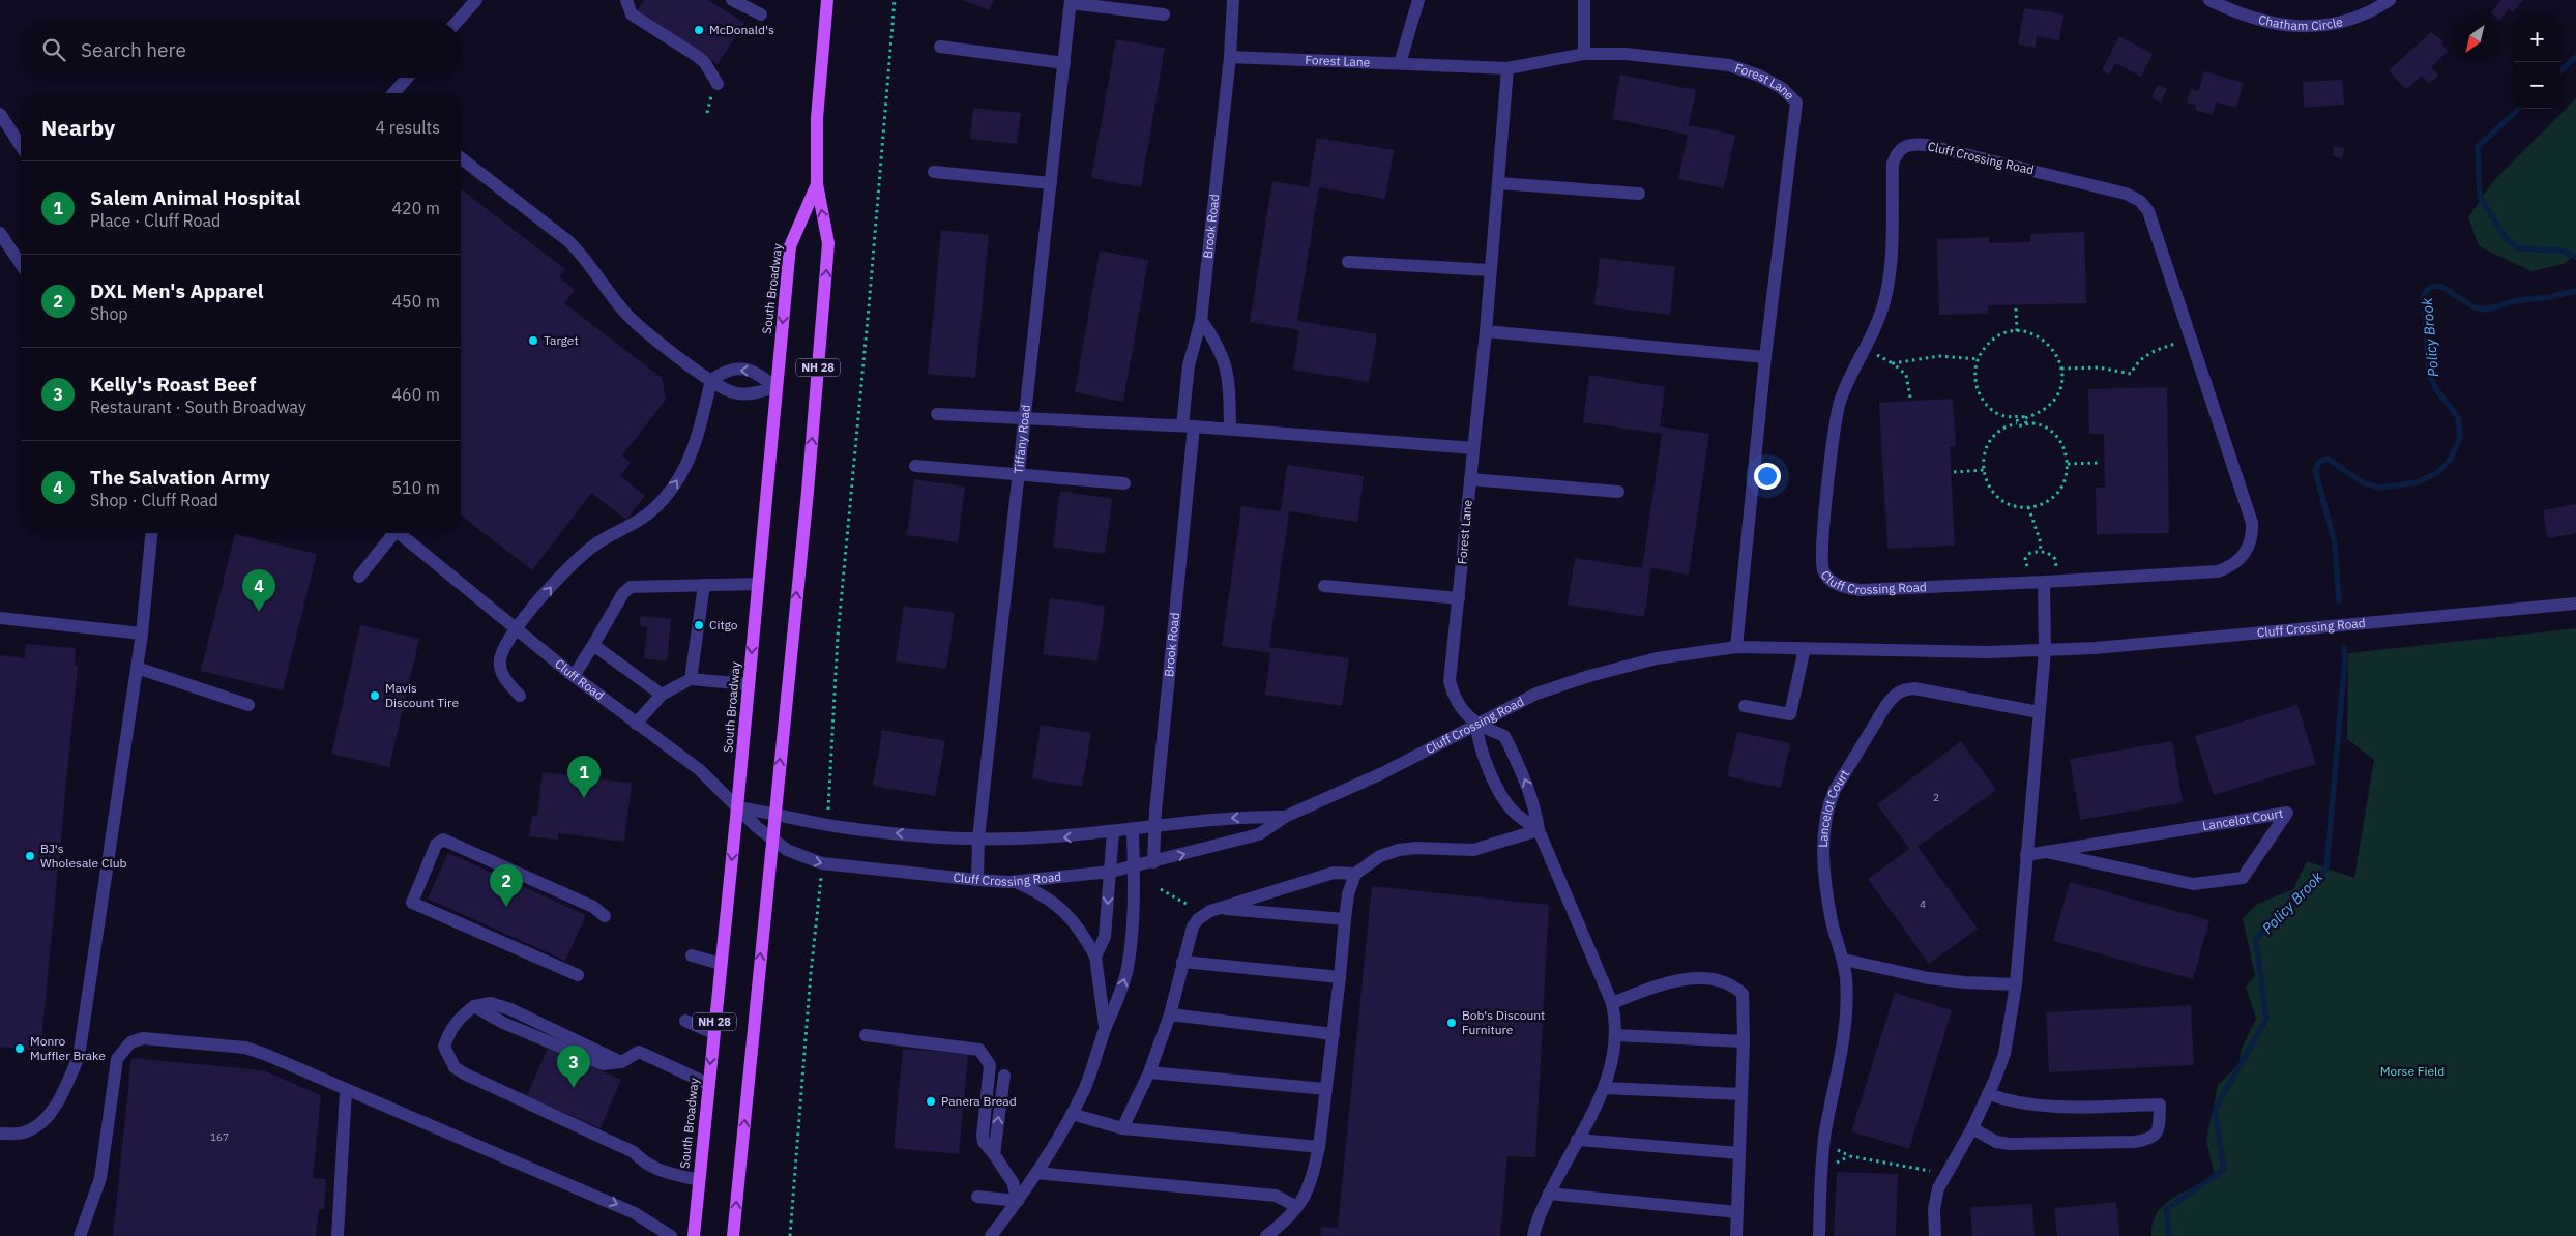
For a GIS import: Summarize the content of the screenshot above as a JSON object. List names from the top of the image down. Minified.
{"streets":{"main road":["South Broadway","NH 28"],"street":["Chatham Circle","Forest Lane","Cluff Crossing Road","Brook Road","Tiffany Road","Cluff Road","Lancelot Court"]},"crossings":[["Forest Lane","Cluff Crossing Road"],["Forest Lane","Brook Road"],["Cluff Crossing Road","Brook Road"],["Cluff Crossing Road","South Broadway"],["Cluff Crossing Road","Tiffany Road"],["Cluff Crossing Road","Cluff Road"],["South Broadway","Cluff Road"]],"water":["Policy Brook"],"parks":["Morse Field"],"places":["McDonald's","Target","Citgo","Mavis Discount Tire","BJ's Wholesale Club","Bob's Discount Furniture","Monro Muffler Brake","Panera Bread"],"house_numbers":["2","4","167"],"north":"bottom left","page":{"map_buttons":["+","−"],"search":"Search here","heading":["Nearby","4 results"],"list":[{"mark":"1","name":"Salem Animal Hospital","note":"Place · Cluff Road","value":"420 m"},{"mark":"2","name":"DXL Men's Apparel","note":"Shop","value":"450 m"},{"mark":"3","name":"Kelly's Roast Beef","note":"Restaurant · South Broadway","value":"460 m"},{"mark":"4","name":"The Salvation Army","note":"Shop · Cluff Road","value":"510 m"}],"pins":["4","1","2","3"]}}
